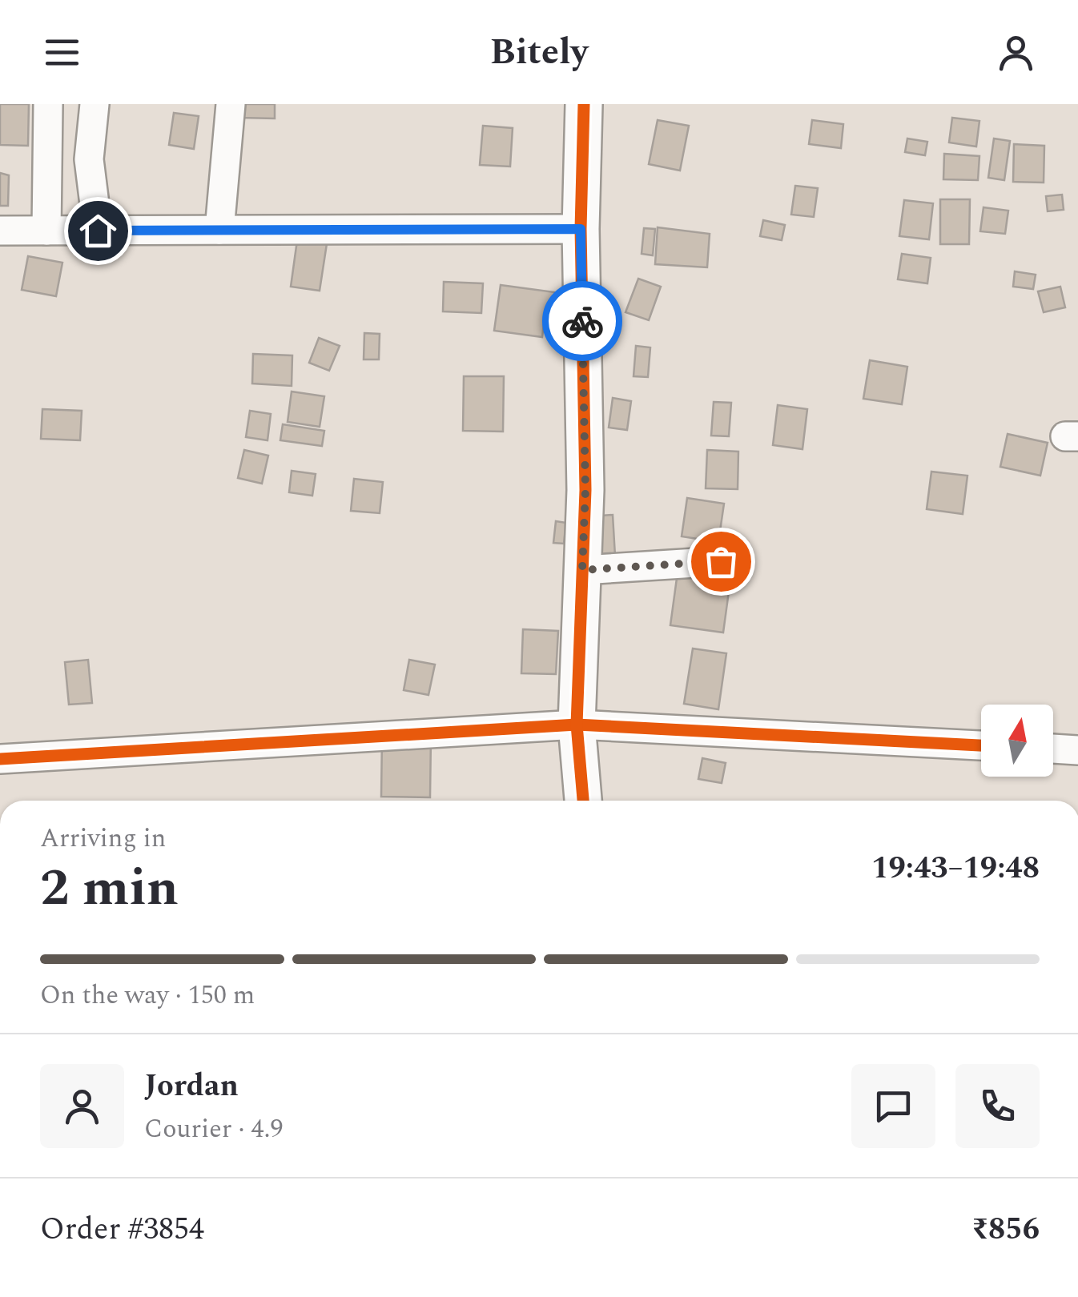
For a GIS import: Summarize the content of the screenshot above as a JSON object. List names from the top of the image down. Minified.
{"north":"top","page":{"header":"Bitely","heading":["2 min","Arriving in","19:43–19:48"],"panel":["Jordan","Courier · 4.9","Order #3854","₹856"],"bar":"On the way · 150 m"}}
